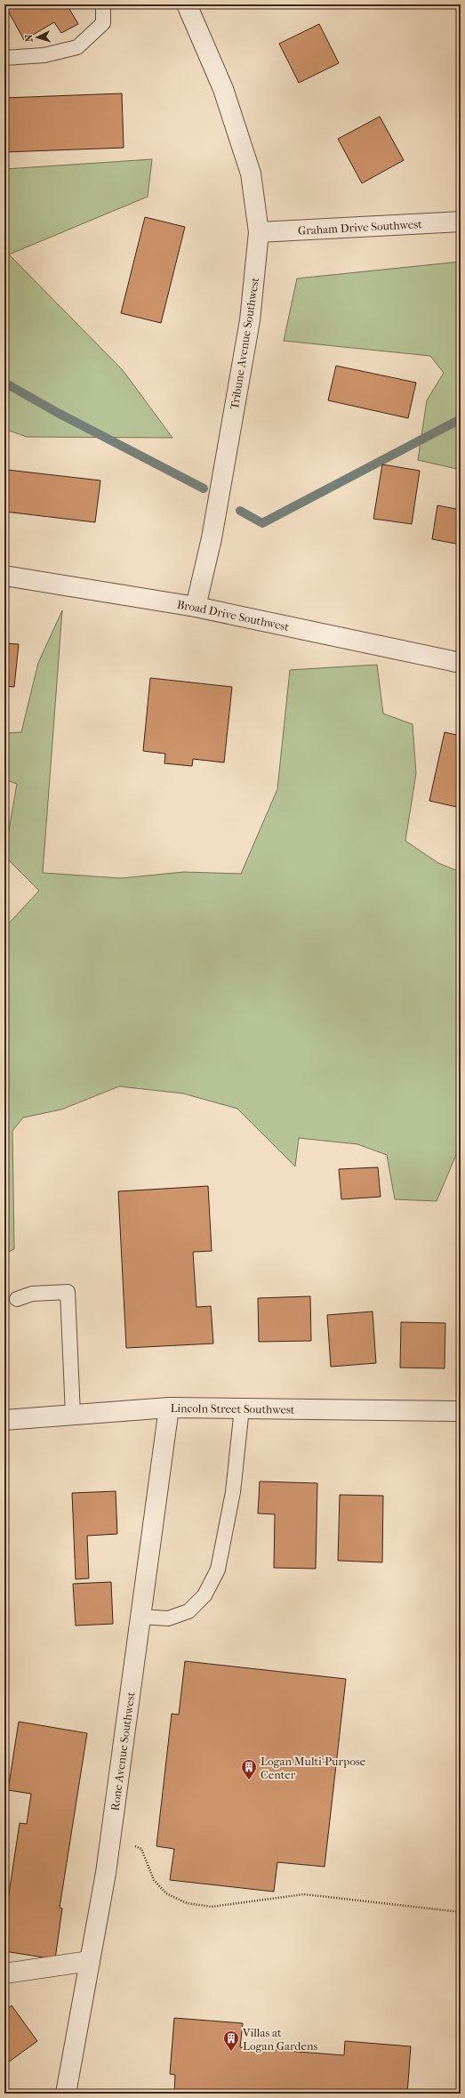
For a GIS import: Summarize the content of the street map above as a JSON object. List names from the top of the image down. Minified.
{"streets":{"street":["Graham Drive Southwest","Tribune Avenue Southwest","Broad Drive Southwest","Lincoln Street Southwest","Rone Avenue Southwest"]},"crossings":[["Graham Drive Southwest","Tribune Avenue Southwest"],["Tribune Avenue Southwest","Broad Drive Southwest"],["Lincoln Street Southwest","Rone Avenue Southwest"]],"places":{"building":["Logan Multi-Purpose Center","Villas at Logan Gardens"]},"north":"left"}
